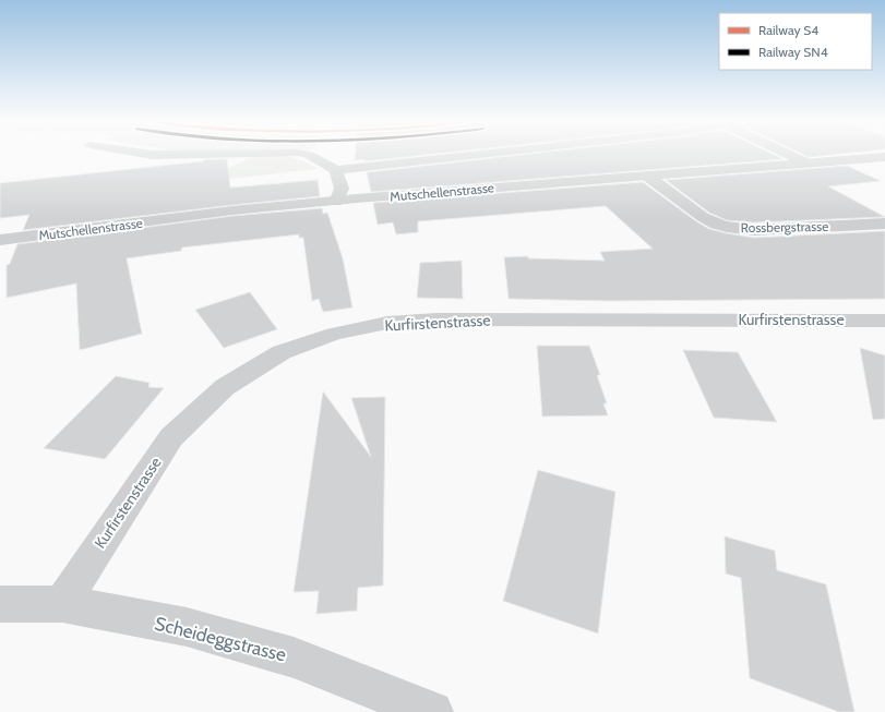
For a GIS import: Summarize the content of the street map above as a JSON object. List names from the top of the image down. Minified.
{"streets":{"street":["Mutschellenstrasse","Rossbergstrasse","Kurfirstenstrasse","Scheideggstrasse"]},"crossings":[["Mutschellenstrasse","Rossbergstrasse"],["Kurfirstenstrasse","Scheideggstrasse"]],"legend":["Railway S4","Railway SN4"]}
